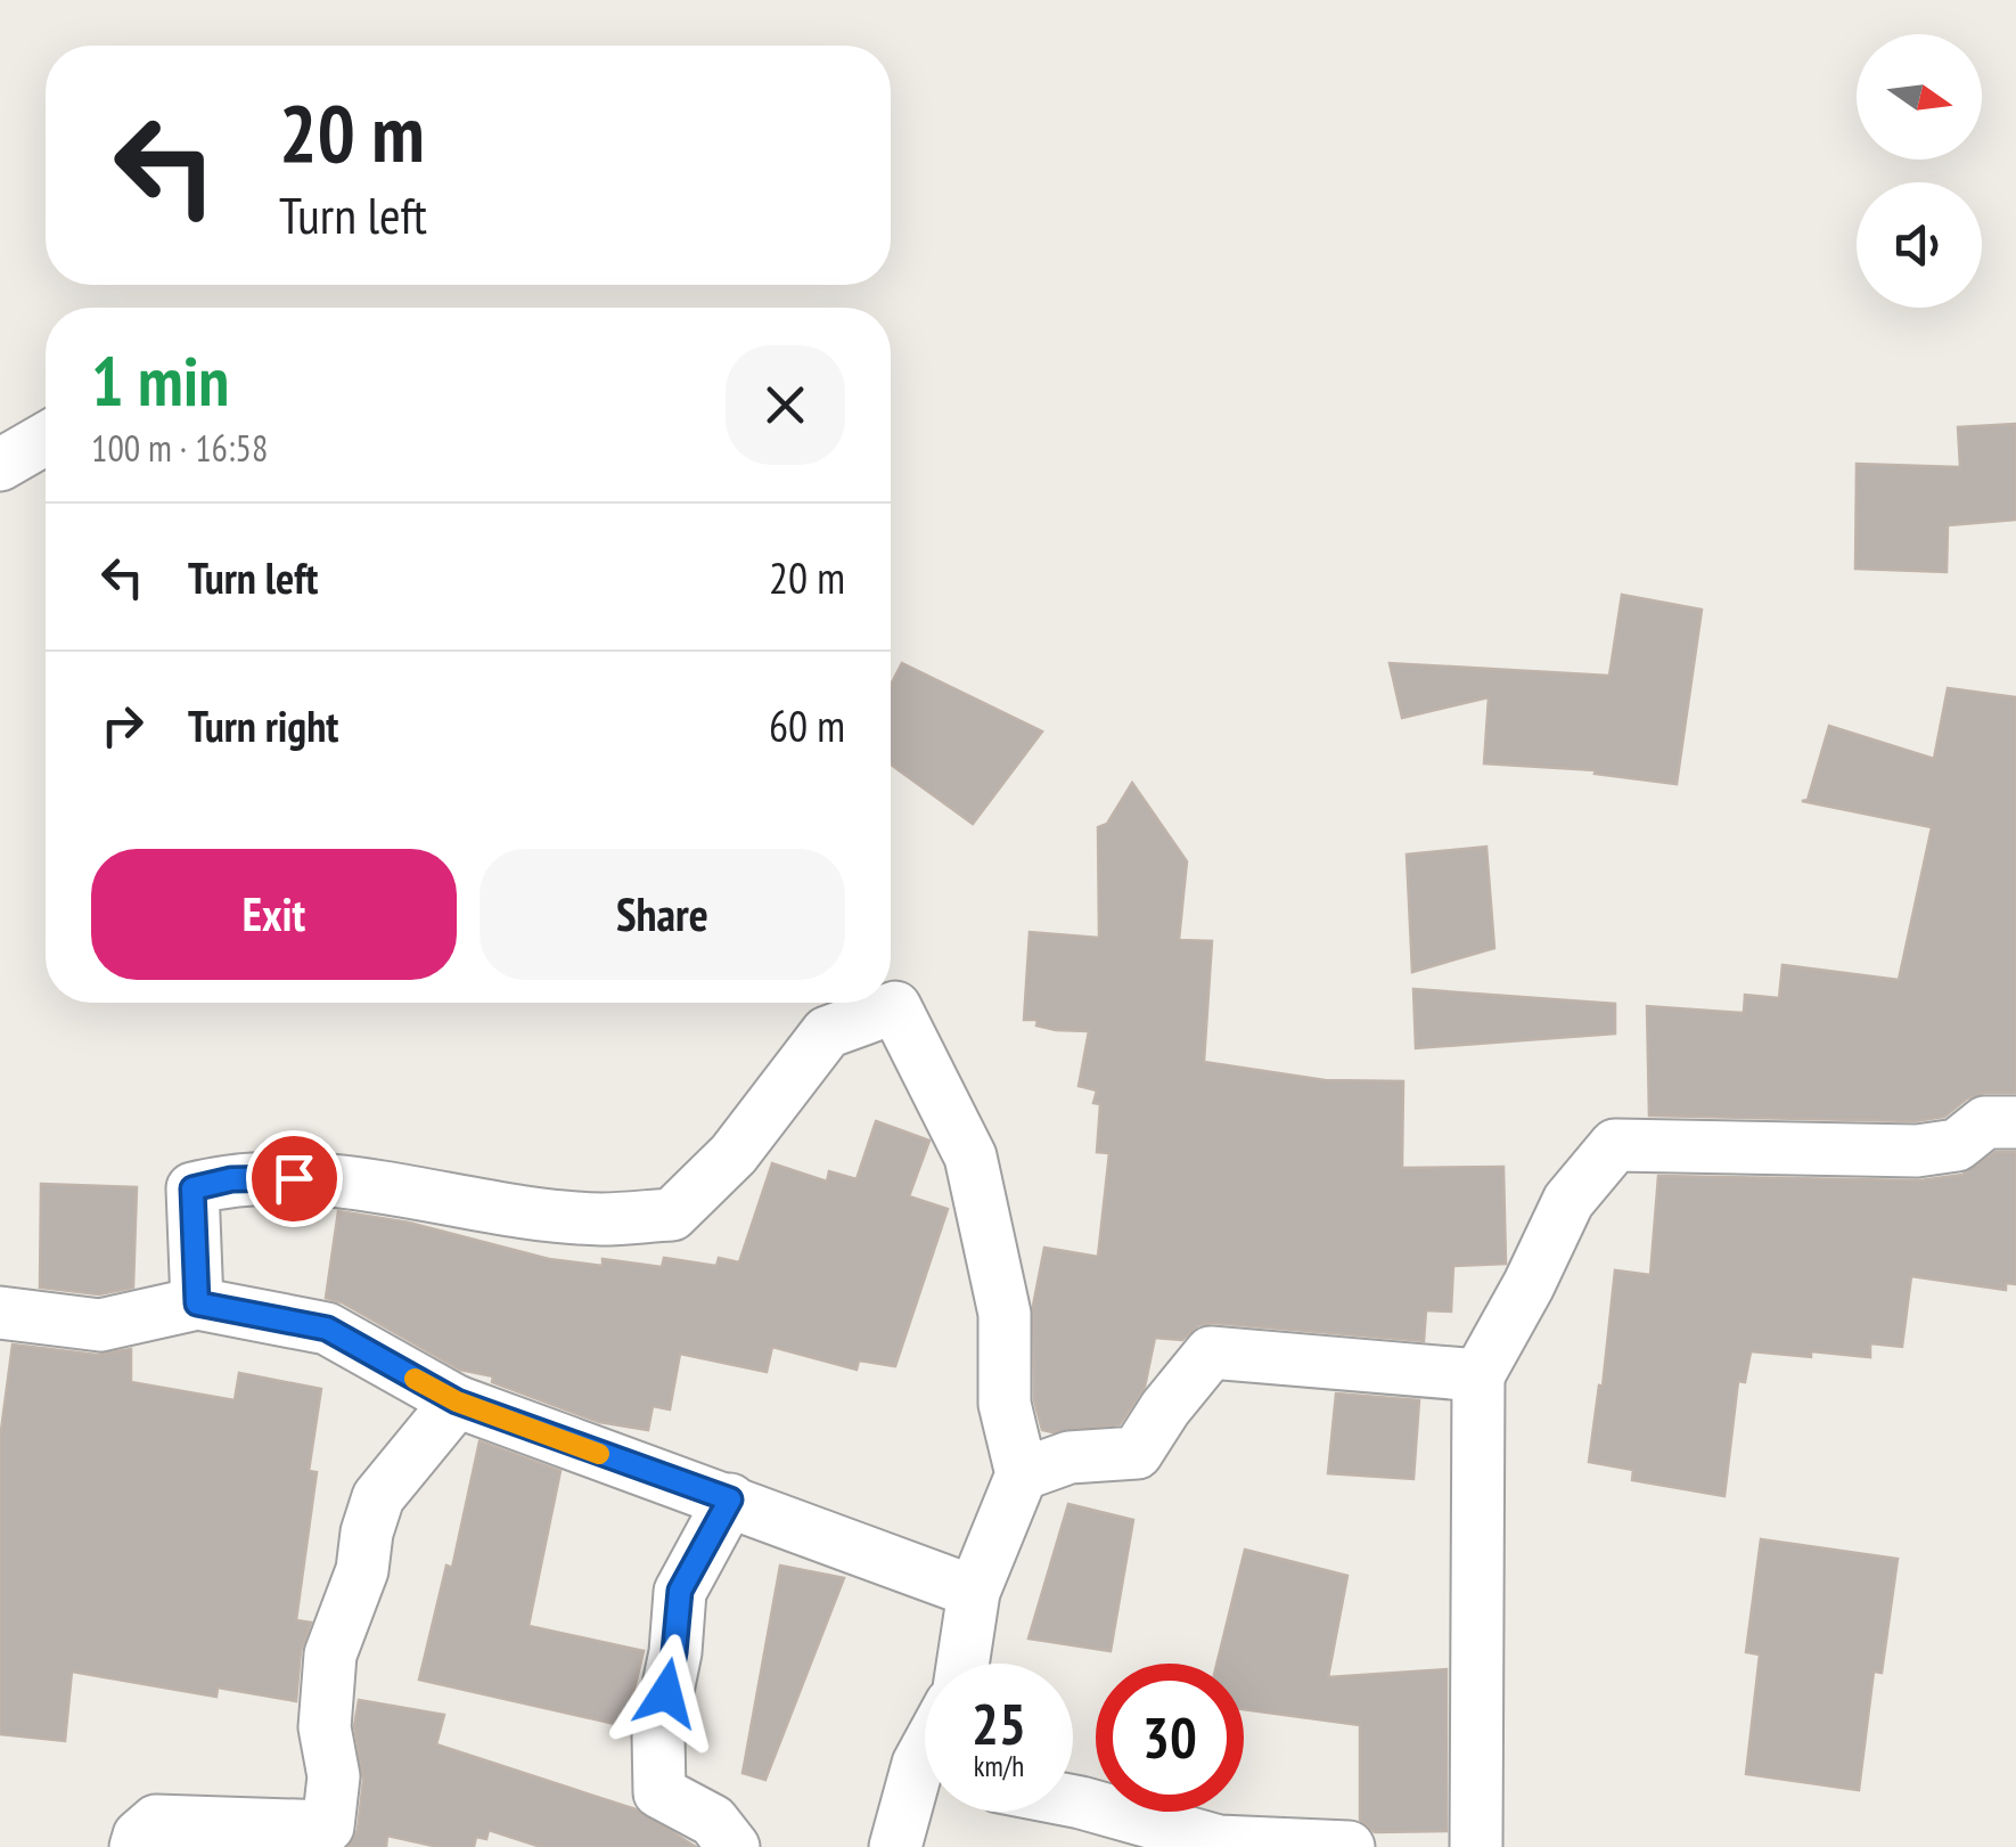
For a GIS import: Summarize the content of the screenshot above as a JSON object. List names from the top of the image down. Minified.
{"north":"right","page":{"turn":["20 m","Turn left"],"heading":["1 min","100 m · 16:58"],"list":[{"name":"Turn left","value":"20 m"},{"name":"Turn right","value":"60 m"}],"buttons":["Exit","Share"],"speed":"25 km/h","limit":"30"}}
